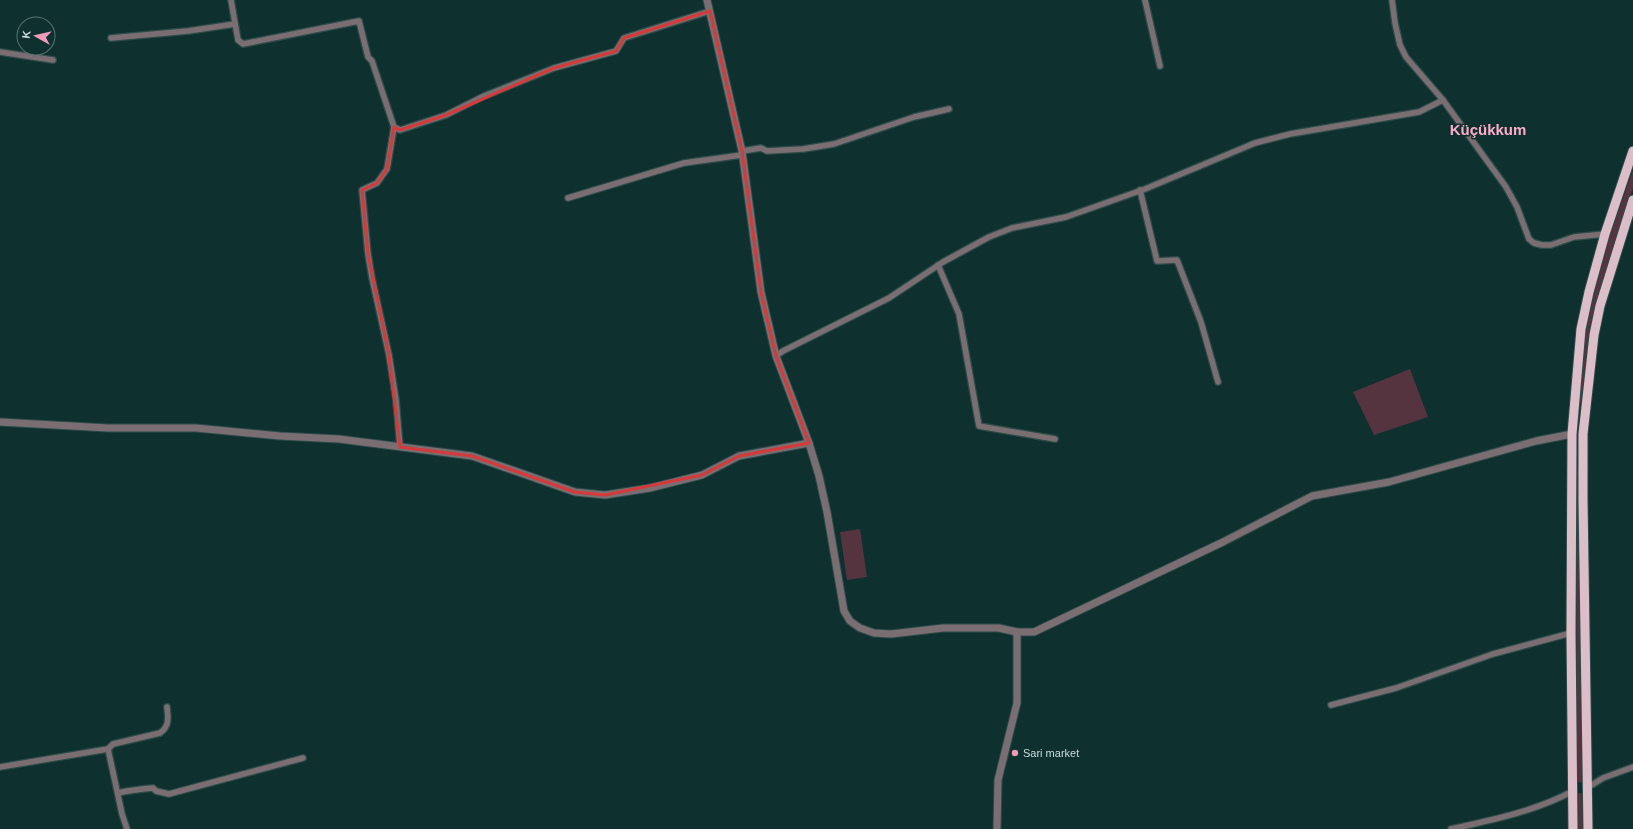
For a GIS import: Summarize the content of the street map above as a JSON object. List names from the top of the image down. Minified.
{"districts":["Küçükkum"],"places":["Sari market"],"north":"left"}
